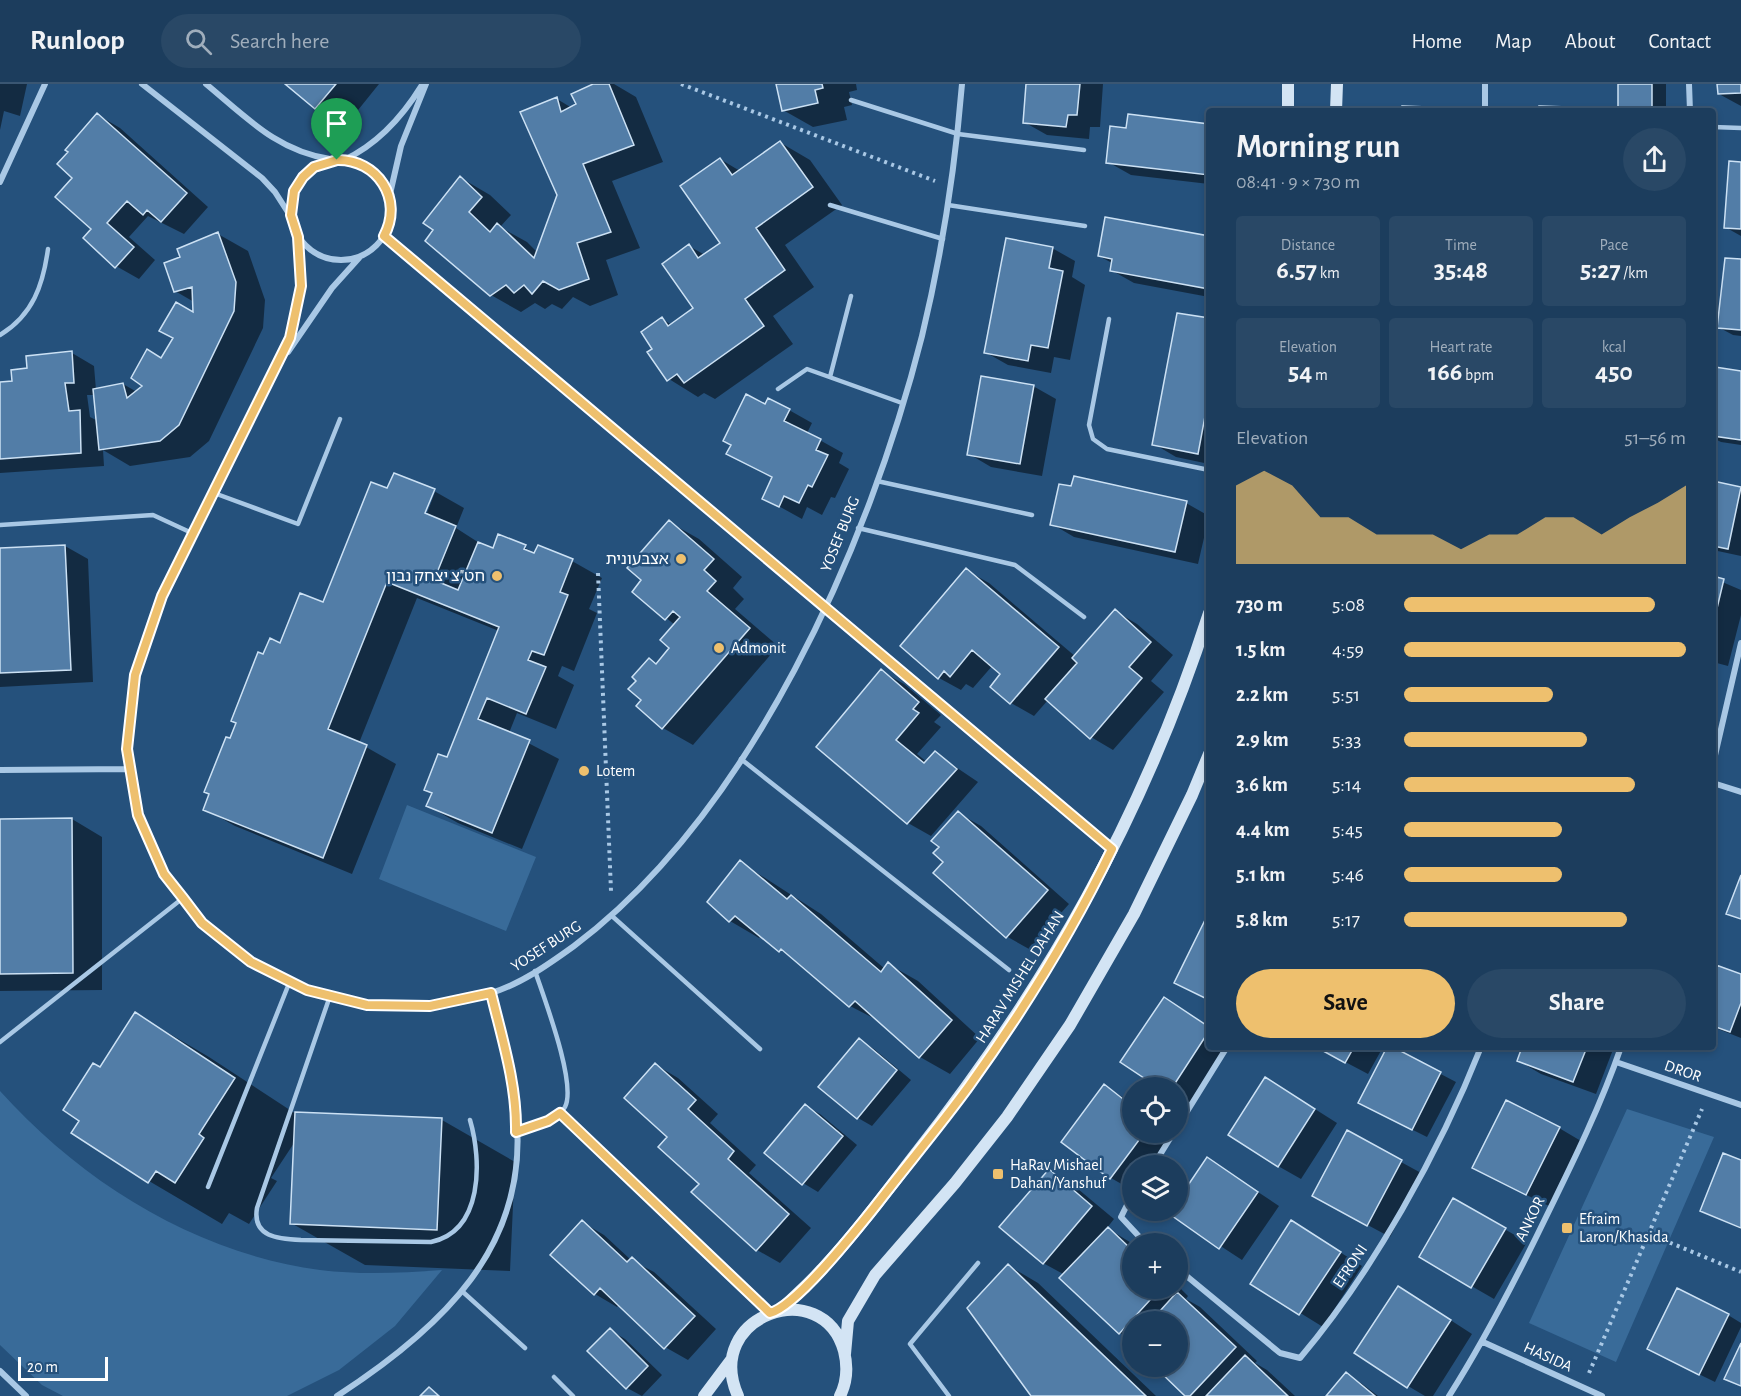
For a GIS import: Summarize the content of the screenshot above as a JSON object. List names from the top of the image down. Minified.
{"streets":{"street":["YOSEF BURG","HARAV MISHEL DAHAN","DROR","ANKOR","EFRONI","HASIDA"]},"crossings":[["DROR","ANKOR"],["ANKOR","HASIDA"]],"places":{"other":["אצבעונית","חט\"צ יצחק נבון","Admonit","Lotem"],"transit":["HaRav Mishael Dahan/Yanshuf","Efraim Laron/Khasida"]},"scale_bar":"20 m","page":{"header":"Runloop","search":"Search here","nav":["Home","Map","About","Contact"],"heading":["Morning run","08:41 · 9 × 730 m"],"stats":[["Distance","6.57 km"],["Time","35:48"],["Pace","5:27 /km"],["Elevation","54 m"],["Heart rate","166 bpm"],["kcal","450"]],"chart":["Elevation","51–56 m"],"list":[{"name":"730 m","note":"5:08"},{"name":"1.5 km","note":"4:59"},{"name":"2.2 km","note":"5:51"},{"name":"2.9 km","note":"5:33"},{"name":"3.6 km","note":"5:14"},{"name":"4.4 km","note":"5:45"},{"name":"5.1 km","note":"5:46"},{"name":"5.8 km","note":"5:17"}],"buttons":["Save","Share"],"map_buttons":["+","−"],"scale":"20 m"}}
